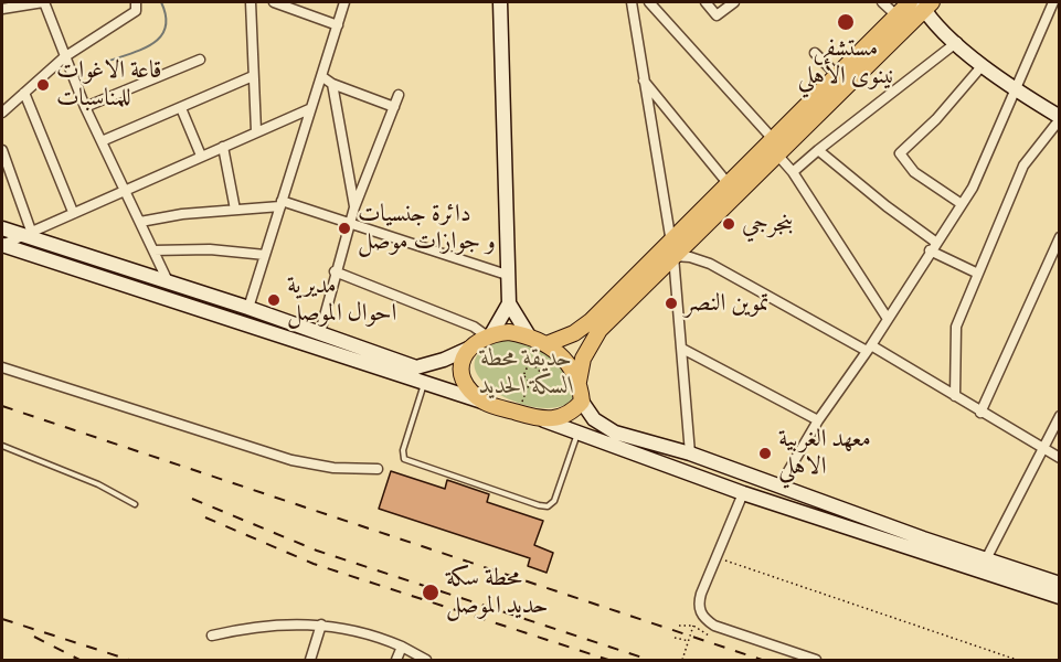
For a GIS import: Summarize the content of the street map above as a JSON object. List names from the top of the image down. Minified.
{"parks":["حديقة محطة السكة الحديد"],"places":["مستشفى نينوى الأهلي","قاعة الاغوات للمناسبات","بنجرجي","دائرة جنسيات و جوازات موصل","مديرية احوال الموصل","تموين النصر","معهد الغربية الاهلي","محطة سكة حديد الموصل"]}
